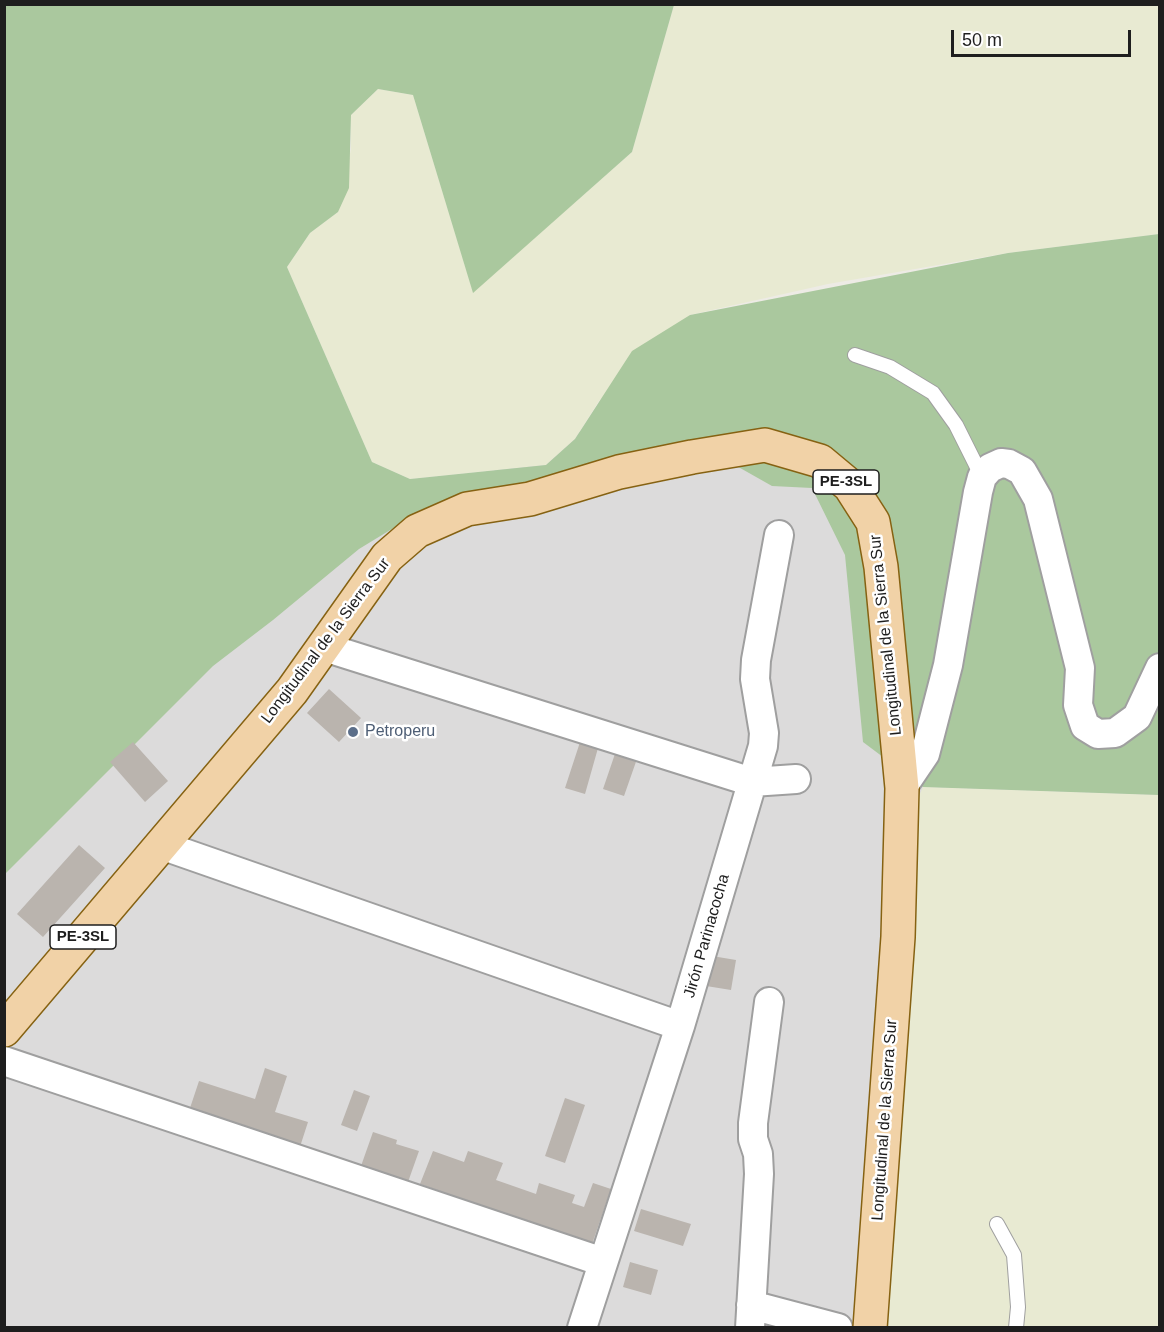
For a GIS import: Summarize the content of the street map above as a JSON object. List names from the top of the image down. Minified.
{"streets":{"main road":["PE-3SL","Longitudinal de la Sierra Sur"],"street":["Jirón Parinacocha"]},"crossings":[["PE-3SL","Longitudinal de la Sierra Sur"]],"places":["Petroperu"],"scale_bar":"50 m"}
